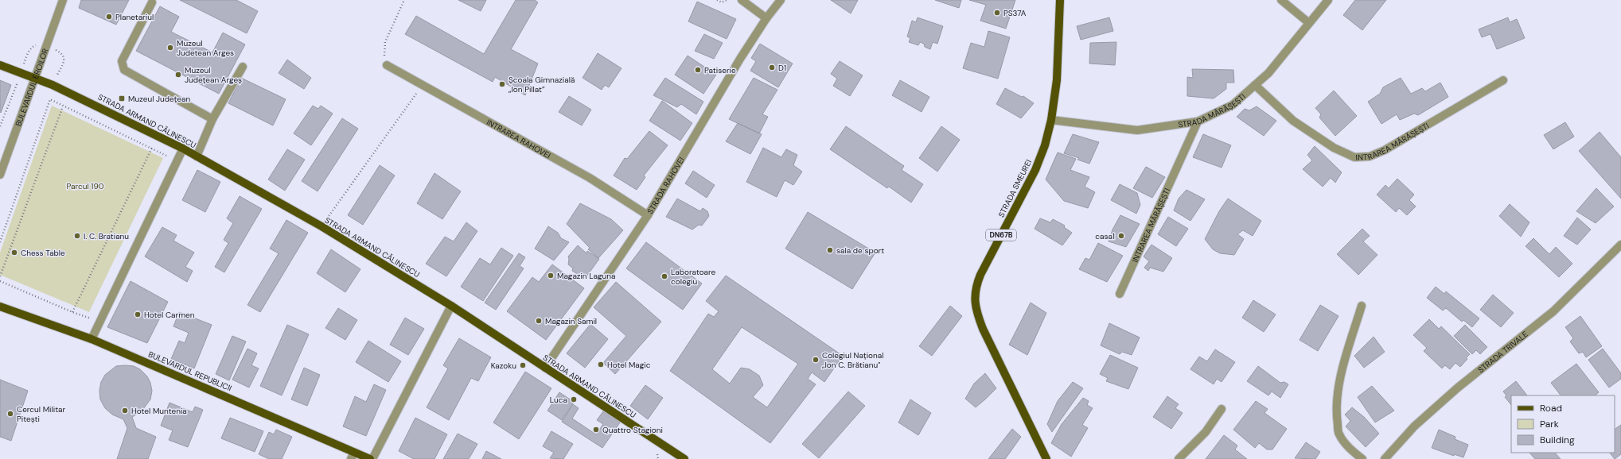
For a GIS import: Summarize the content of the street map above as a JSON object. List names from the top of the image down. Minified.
{"streets":{"main road":["STRADA ARMAND CĂLINESCU","STRADA SMEUREI","DN67B","BULEVARDUL REPUBLICII"],"street":["BULEVARDUL EROILOR","STRADA MĂRĂȘEȘTI","INTRAREA RAHOVEI","INTRAREA MĂRĂȘEȘTI","STRADA RAHOVEI","STRADA TRIVALE"]},"crossings":[["BULEVARDUL EROILOR","STRADA ARMAND CĂLINESCU"],["STRADA MĂRĂȘEȘTI","INTRAREA MĂRĂȘEȘTI"],["STRADA MĂRĂȘEȘTI","STRADA SMEUREI"],["STRADA ARMAND CĂLINESCU","STRADA RAHOVEI"],["INTRAREA RAHOVEI","STRADA RAHOVEI"]],"parks":["Parcul 190"],"places":{"other":["PS37A","Planetariul","Muzeul Judetean Arges","D1","Patiserie","Muzeul Județean Argeș","Școala Gimnazială „Ion Pillat”","I. C. Bratianu","casa1","sala de sport","Chess Table","Magazin Laguna","Laboratoare colegiu","Hotel Carmen","Magazin Samil","Colegiul Național „Ion C. Brătianu\"","Hotel Magic","Kazoku","Luca","Hotel Muntenia","Cercul Militar Pitești","Quattro Stagioni"],"transit":["Muzeul Județean"]},"legend":["Road","Park","Building"]}
